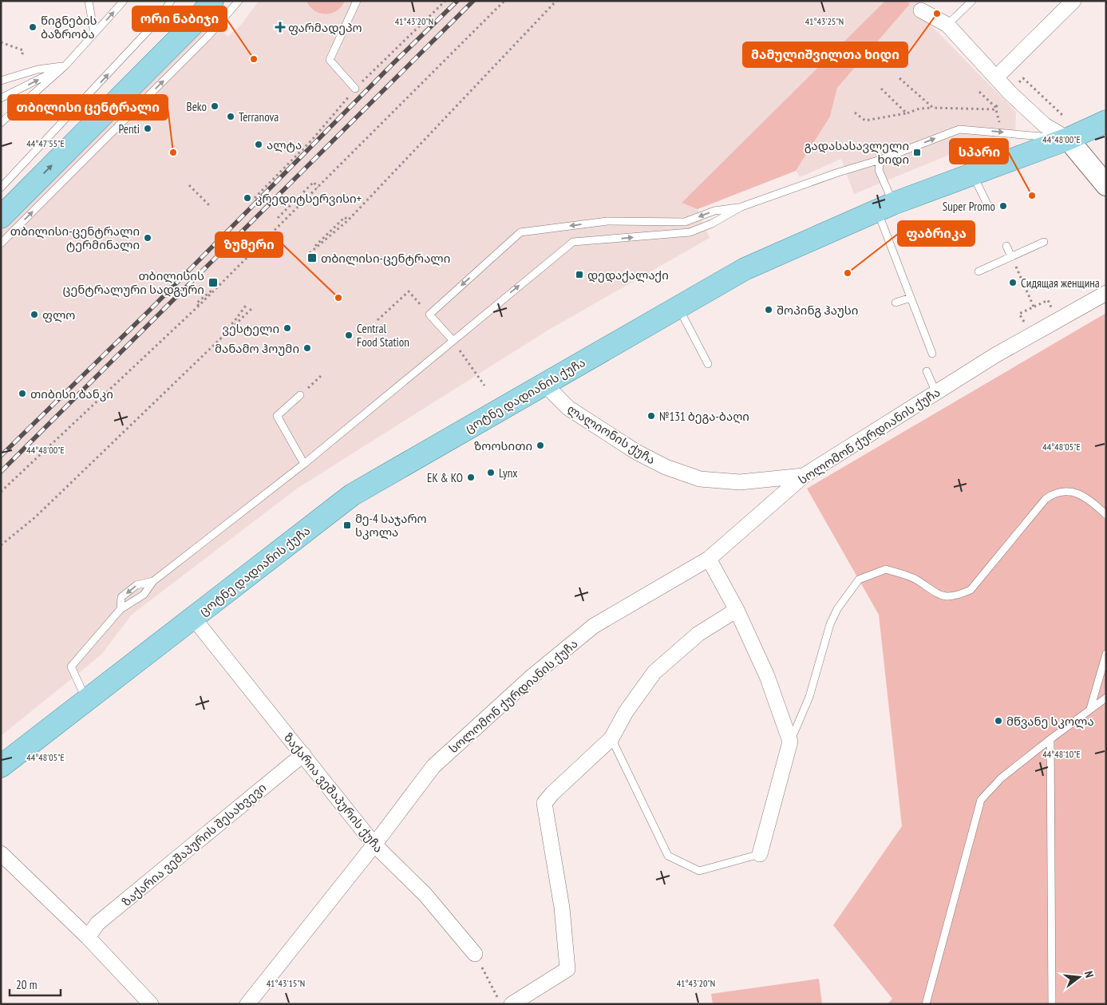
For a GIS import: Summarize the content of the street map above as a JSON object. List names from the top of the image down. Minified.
{"streets":{"main road":["ცოტნე დადიანის ქუჩა"],"street":["ლალიონის ქუჩა","სოლომონ ქურდიანის ქუჩა","ზაქარია ვეშაპურის ქუჩა","ზაქარია ვეშაპურის შესახვევი"]},"crossings":[["ცოტნე დადიანის ქუჩა","ლალიონის ქუჩა"],["ცოტნე დადიანის ქუჩა","ზაქარია ვეშაპურის ქუჩა"],["ლალიონის ქუჩა","სოლომონ ქურდიანის ქუჩა"],["სოლომონ ქურდიანის ქუჩა","ზაქარია ვეშაპურის ქუჩა"],["ზაქარია ვეშაპურის ქუჩა","ზაქარია ვეშაპურის შესახვევი"]],"places":{"other":["მამულიშვილთა ხიდი","წიგნების ბაზრობა","ორი ნაბიჯი","Beko","Terranova","Penti","ალტა","თბილისი ცენტრალი","სპარი","კრედიტსერვისი+","Super Promo","თბილისი-ცენტრალი ტერმინალი","ფაბრიკა","Сидящая женщина","ზუმერი","შოპინგ ჰაუსი","ფლო","ვესტელი","Central Food Station","მანამო ჰოუმი","თიბისი ბანკი","№131 ბეგა-ბაღი","ზოოსითი","Lynx","EK & KO","მწვანე სკოლა"],"health":["ფარმადეპო"],"transit":["გადასასავლელი ხიდი","თბილისი-ცენტრალი","დედაქალაქი","თბილისის ცენტრალური სადგური","მე-4 საჯარო სკოლა"]},"scale_bar":"20 m","north":"right","coordinates":["41°43'20\"N","41°43'25\"N","44°48'00\"E","44°47'55\"E","44°48'05\"E","44°48'10\"E","41°43'15\"N"]}
